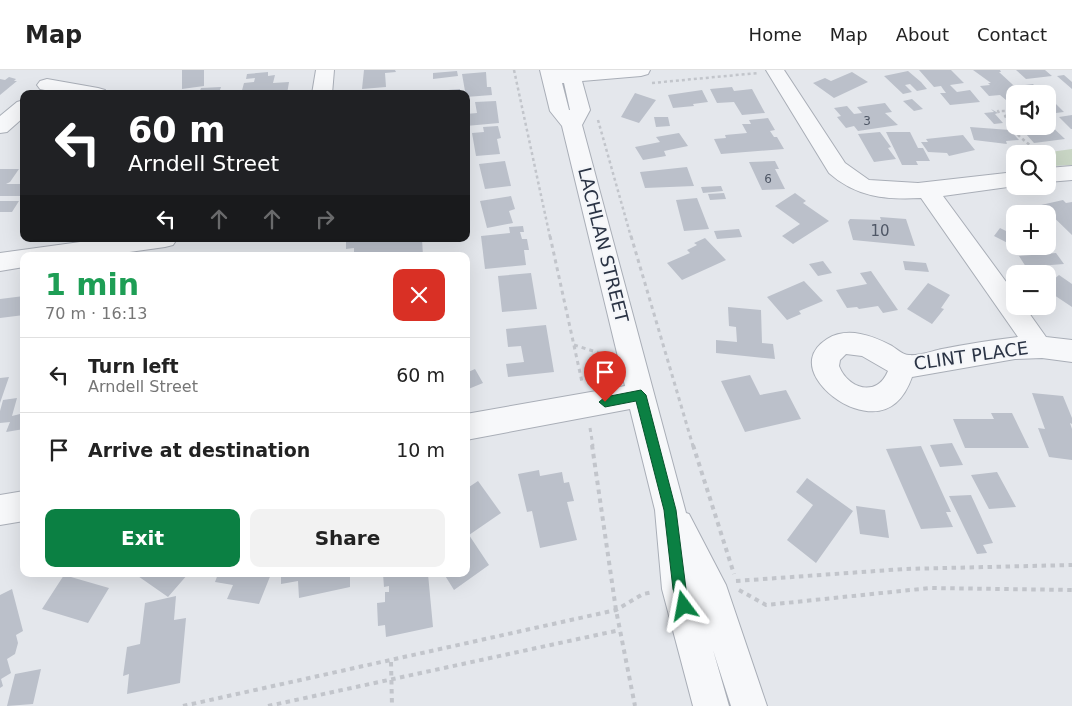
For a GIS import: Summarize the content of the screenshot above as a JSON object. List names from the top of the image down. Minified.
{"streets":{"street":["LACHLAN STREET","CLINT PLACE"]},"house_numbers":["3","6","10"],"page":{"header":"Map","nav":["Home","Map","About","Contact"],"map_buttons":["+","−"],"turn":["60 m","Arndell Street"],"heading":["1 min","70 m · 16:13"],"list":[{"name":"Turn left","note":"Arndell Street","value":"60 m"},{"name":"Arrive at destination","value":"10 m"}],"buttons":["Exit","Share"]}}
